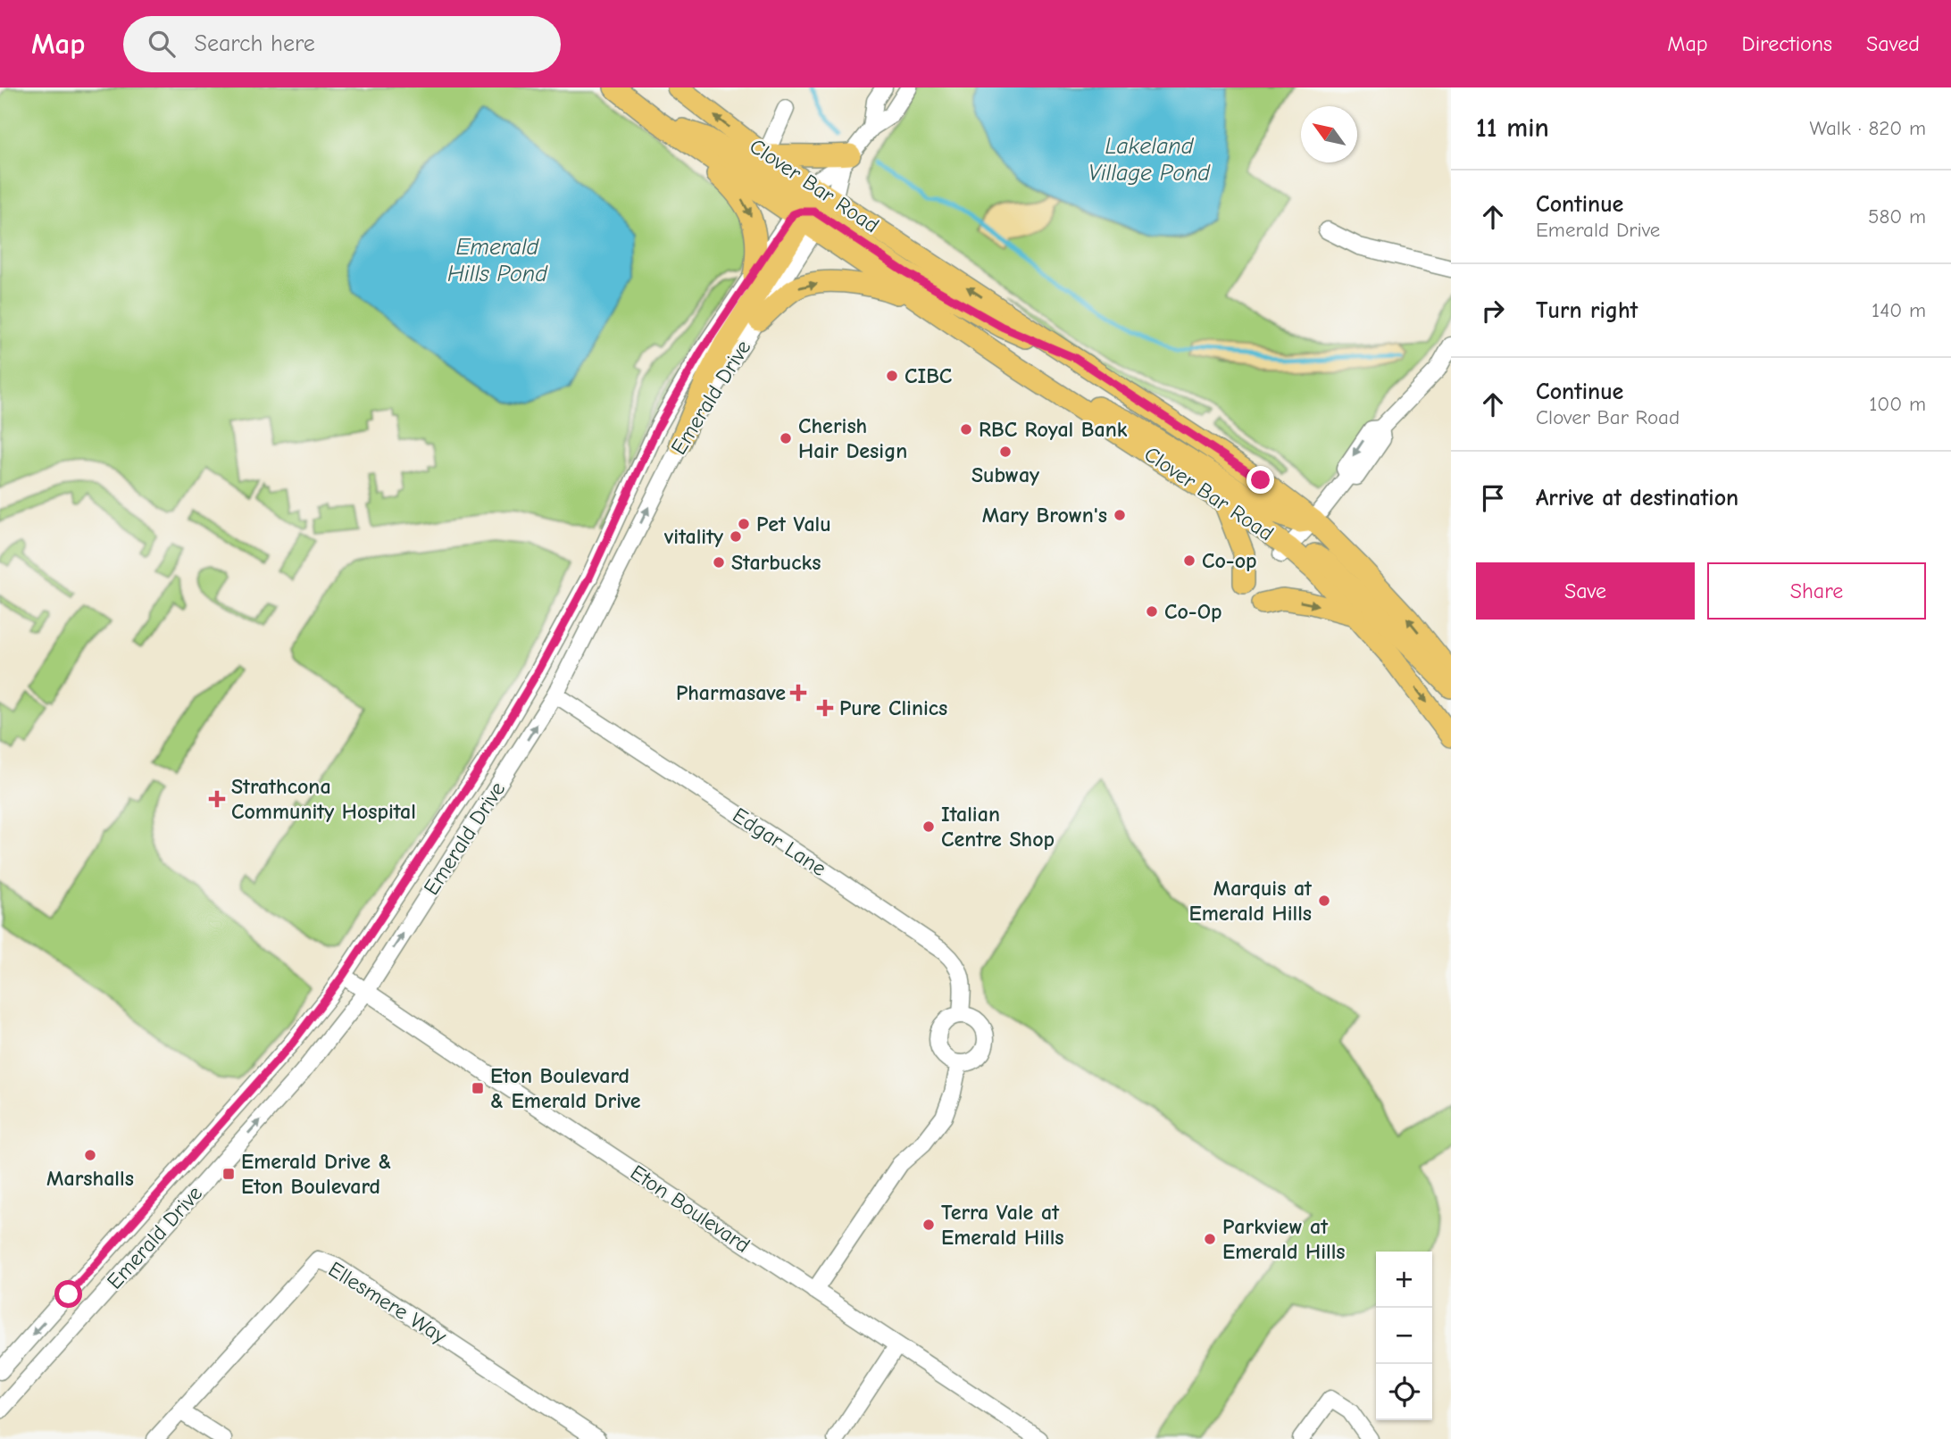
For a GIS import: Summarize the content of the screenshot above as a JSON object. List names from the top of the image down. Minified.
{"streets":{"main road":["Clover Bar Road"],"street":["Emerald Drive","Edgar Lane","Eton Boulevard","Ellesmere Way"]},"crossings":[["Clover Bar Road","Emerald Drive"],["Emerald Drive","Edgar Lane"],["Emerald Drive","Eton Boulevard"]],"water":["Lakeland Village Pond","Emerald Hills Pond"],"places":{"other":["CIBC","RBC Royal Bank","Cherish Hair Design","Subway","Mary Brown's","Pet Valu","vitality","Co-op","Starbucks","Co-Op","Italian Centre Shop","Marquis at Emerald Hills","Marshalls","Terra Vale at Emerald Hills","Parkview at Emerald Hills"],"health":["Pharmasave","Pure Clinics","Strathcona Community Hospital"],"transit":["Eton Boulevard & Emerald Drive","Emerald Drive & Eton Boulevard"]},"north":"top left","page":{"header":"Map","search":"Search here","nav":["Map","Directions","Saved"],"heading":["11 min","Walk · 820 m"],"list":[["Continue","Emerald Drive","580 m"],["Turn right","140 m"],["Continue","Clover Bar Road","100 m"],"Arrive at destination"],"buttons":["Save","Share"],"map_buttons":["+","−"]}}
